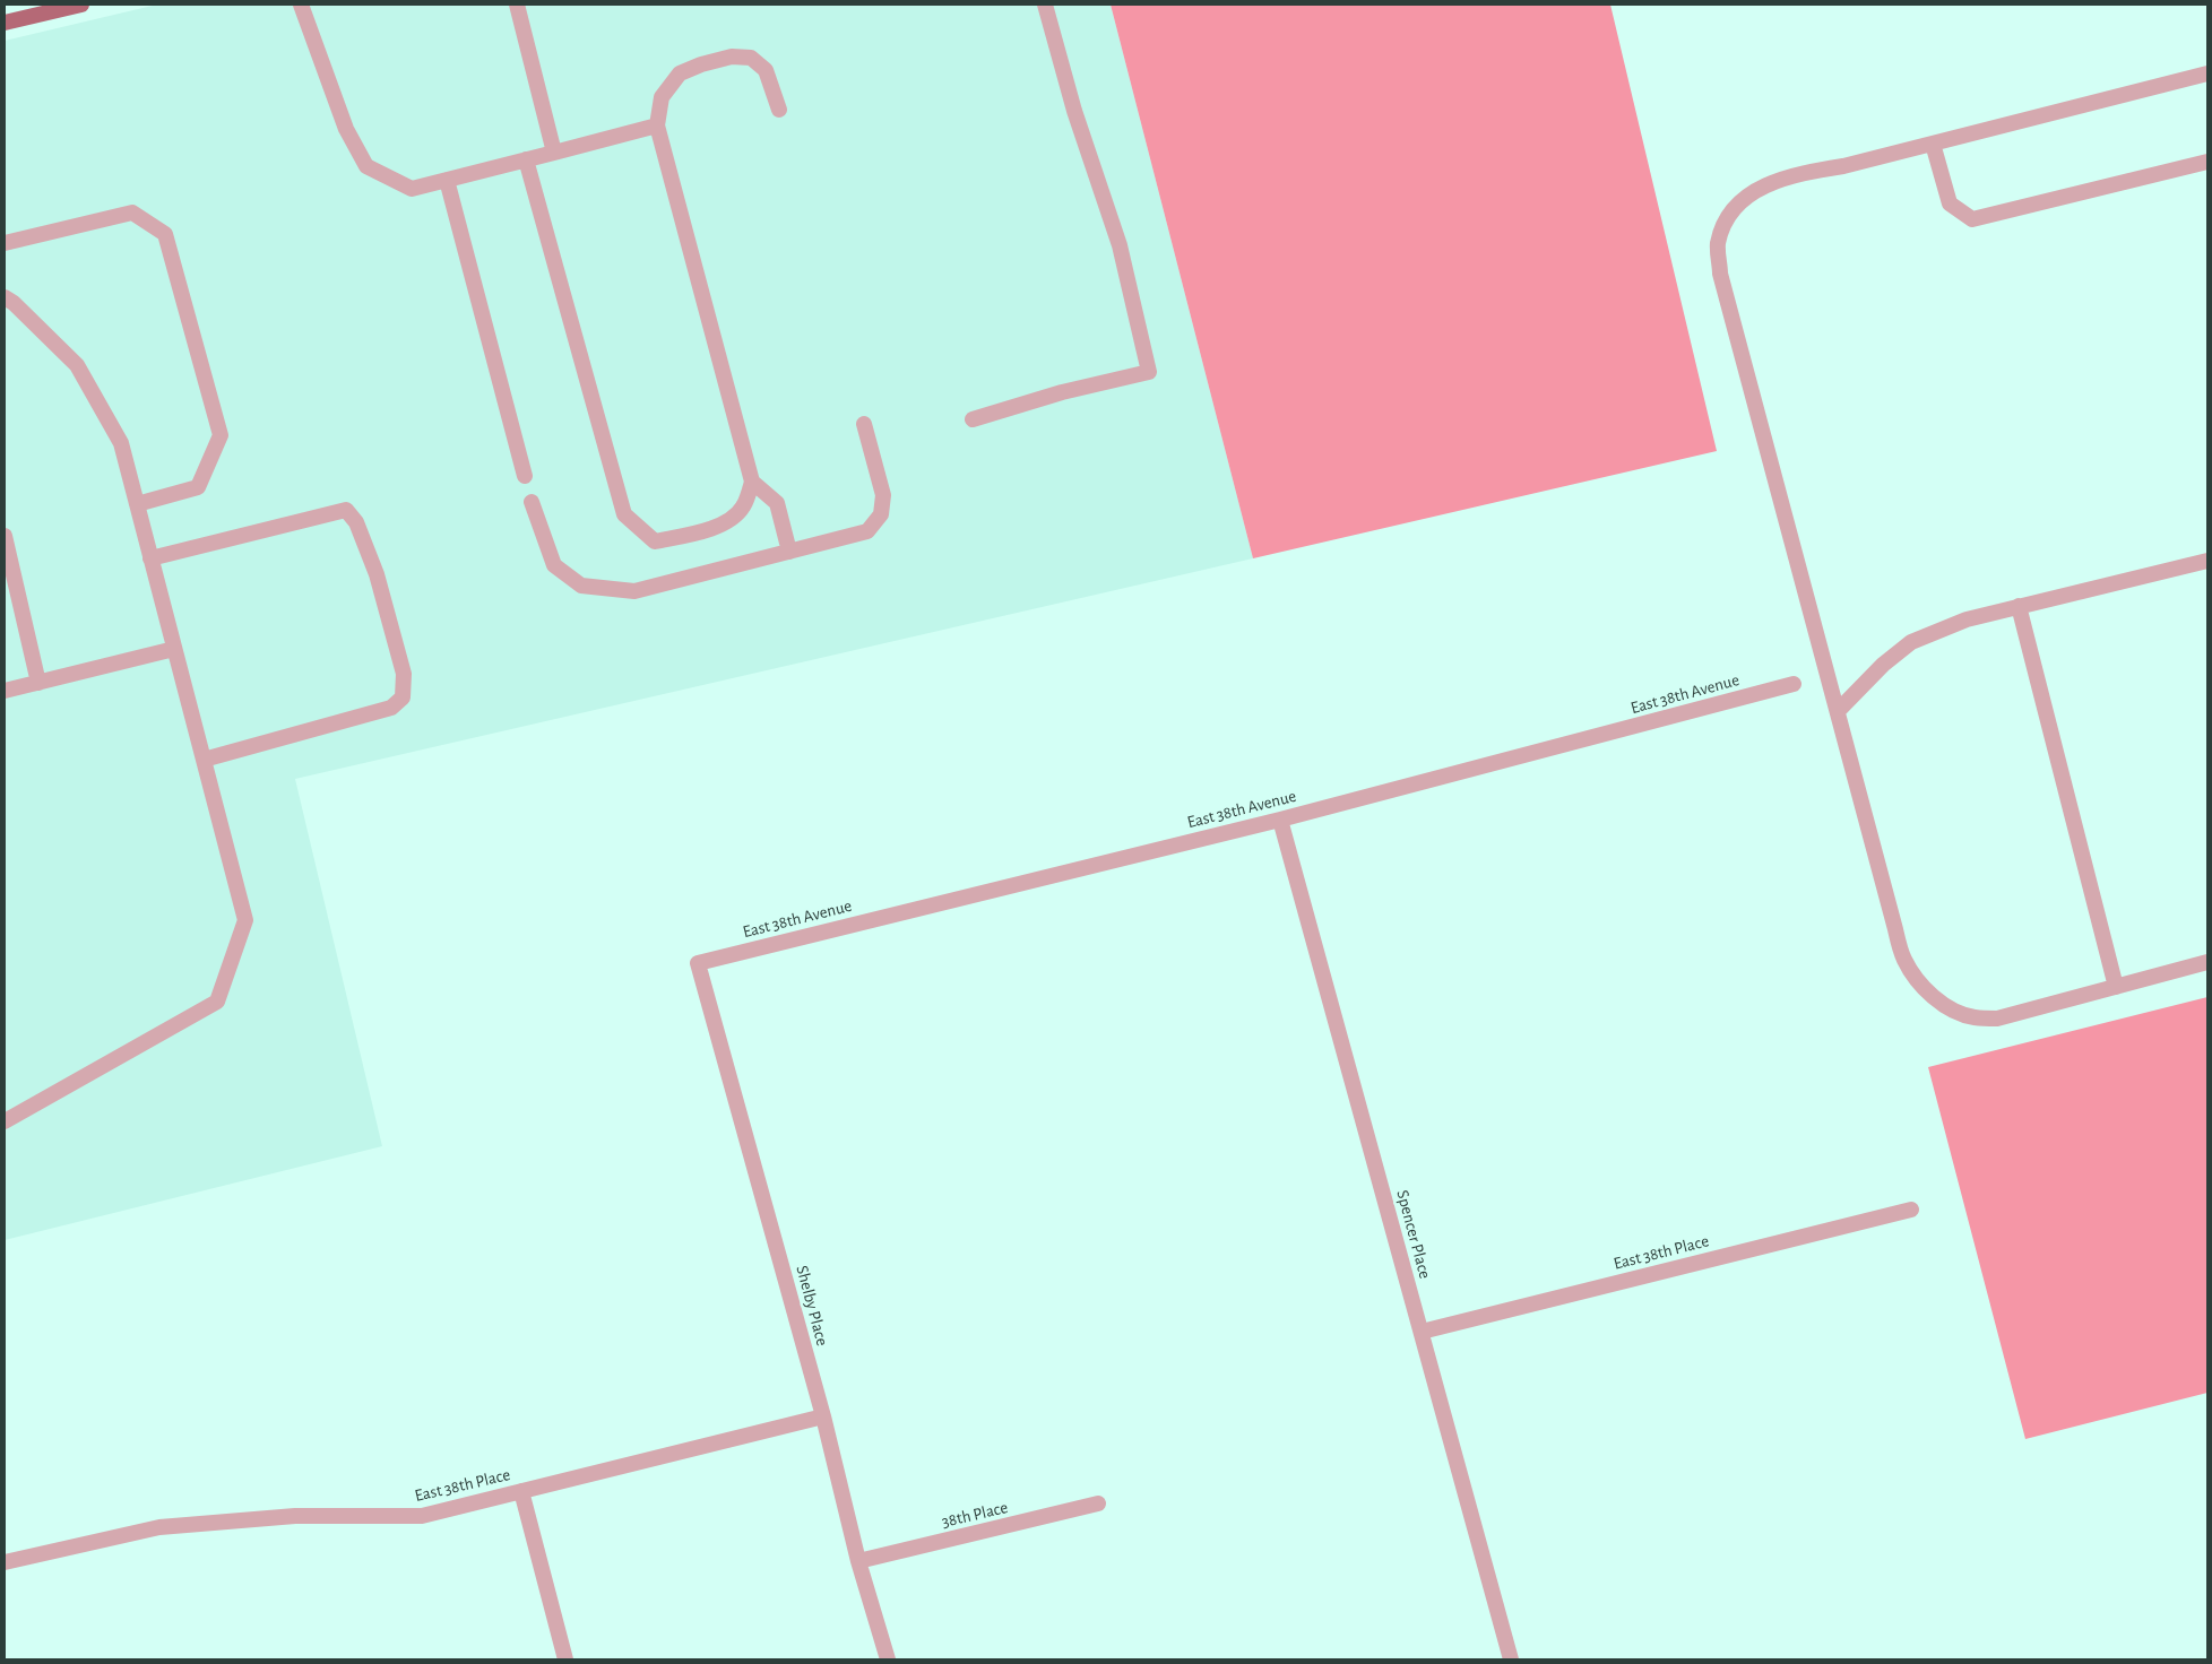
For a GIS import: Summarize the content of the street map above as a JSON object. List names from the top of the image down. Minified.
{"streets":{"street":["East 38th Avenue","Spencer Place","East 38th Place","Shelby Place","38th Place"]},"crossings":[["East 38th Avenue","Spencer Place"],["East 38th Avenue","Shelby Place"],["Spencer Place","East 38th Place"],["East 38th Place","Shelby Place"],["Shelby Place","38th Place"]]}
